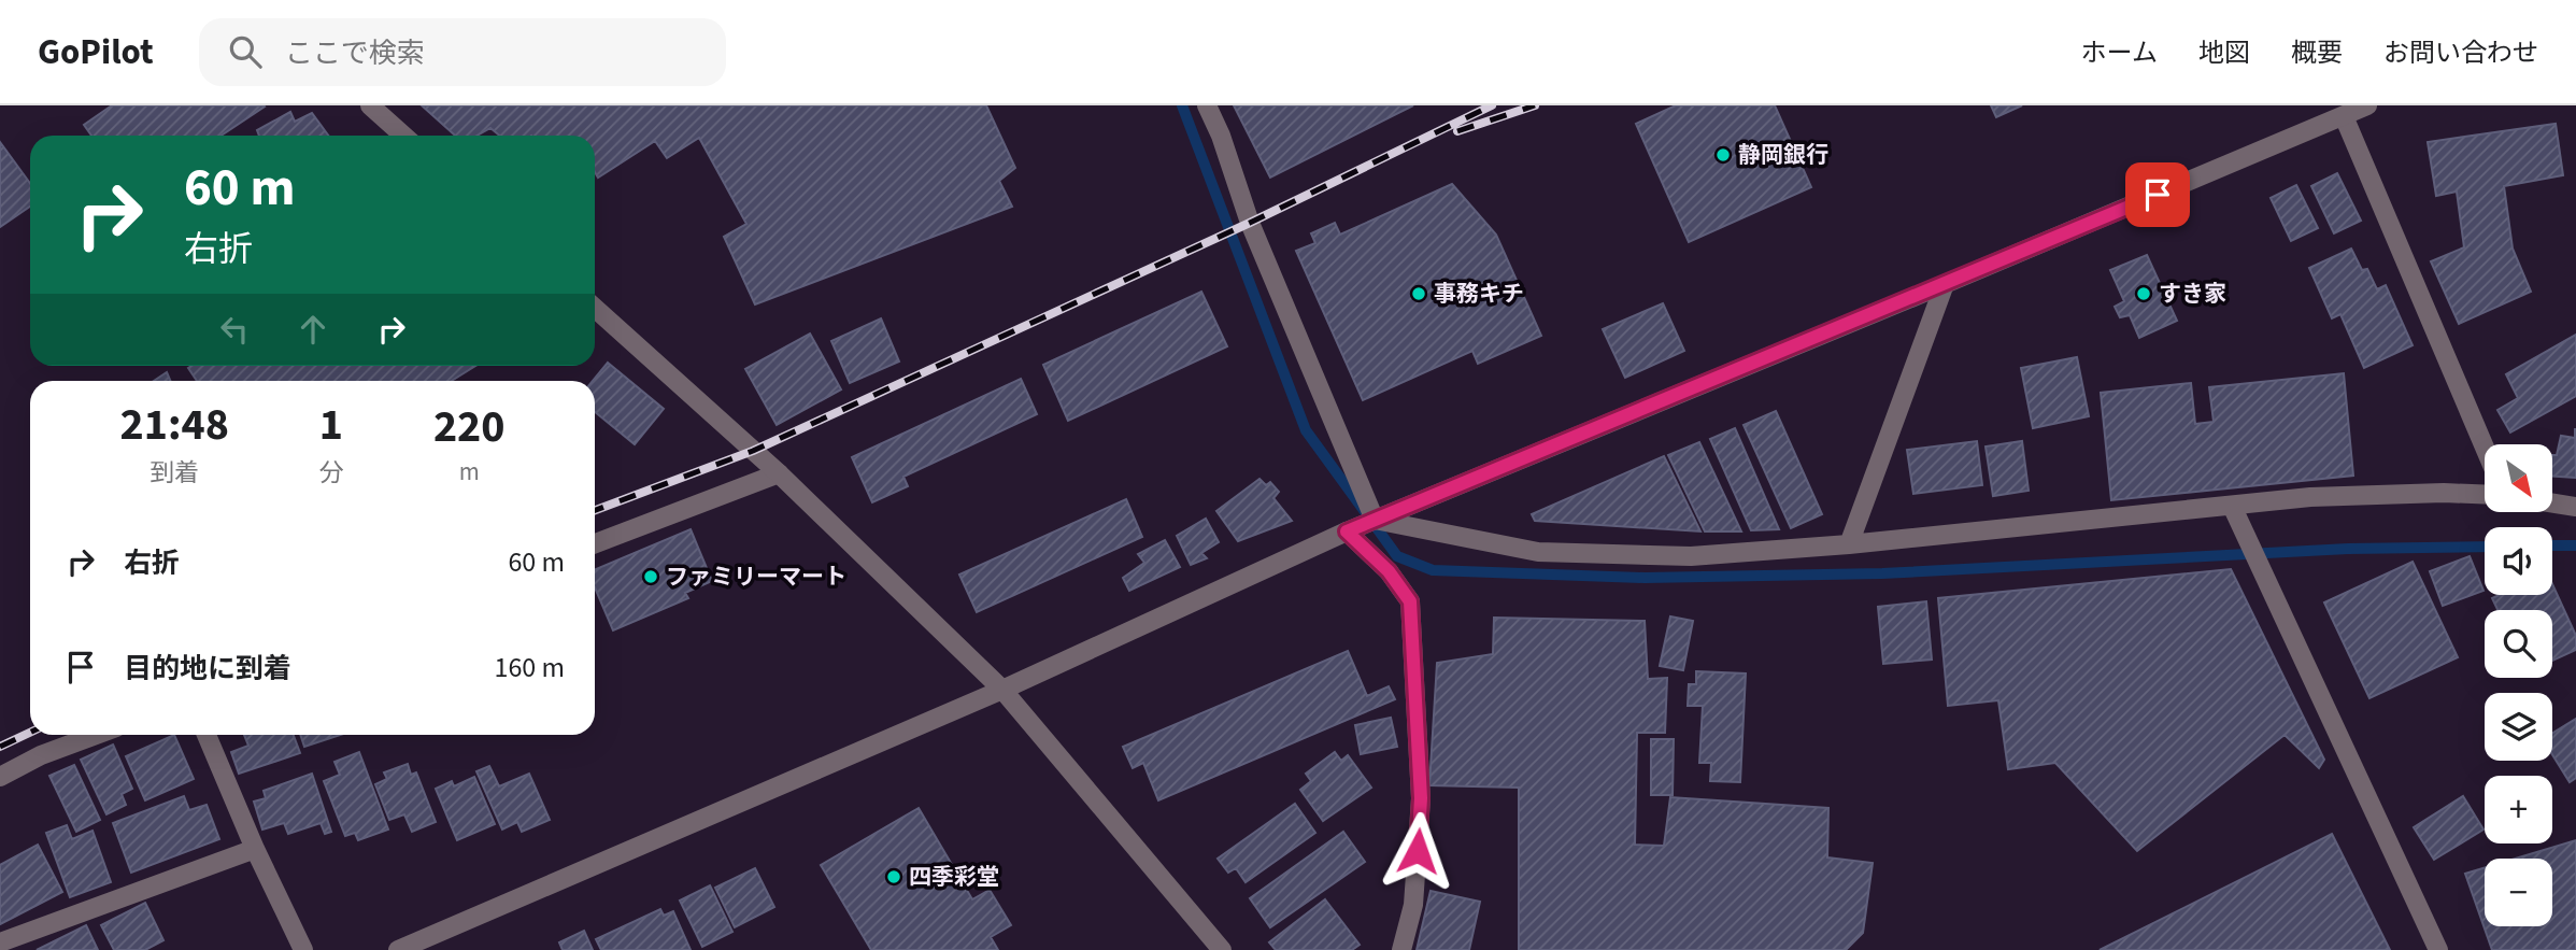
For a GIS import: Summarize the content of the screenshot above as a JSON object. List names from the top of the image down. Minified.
{"places":["静岡銀行","事務キチ","すき家","ファミリーマート","四季彩堂"],"north":"bottom right","page":{"header":"GoPilot","search":"ここで検索","nav":["ホーム","地図","概要","お問い合わせ"],"turn":["60 m","右折"],"eta":["21:48","到着","1","分","220","m"],"map_buttons":["+","−"],"list":[{"name":"右折","value":"60 m"},{"name":"目的地に到着","value":"160 m"}]}}
